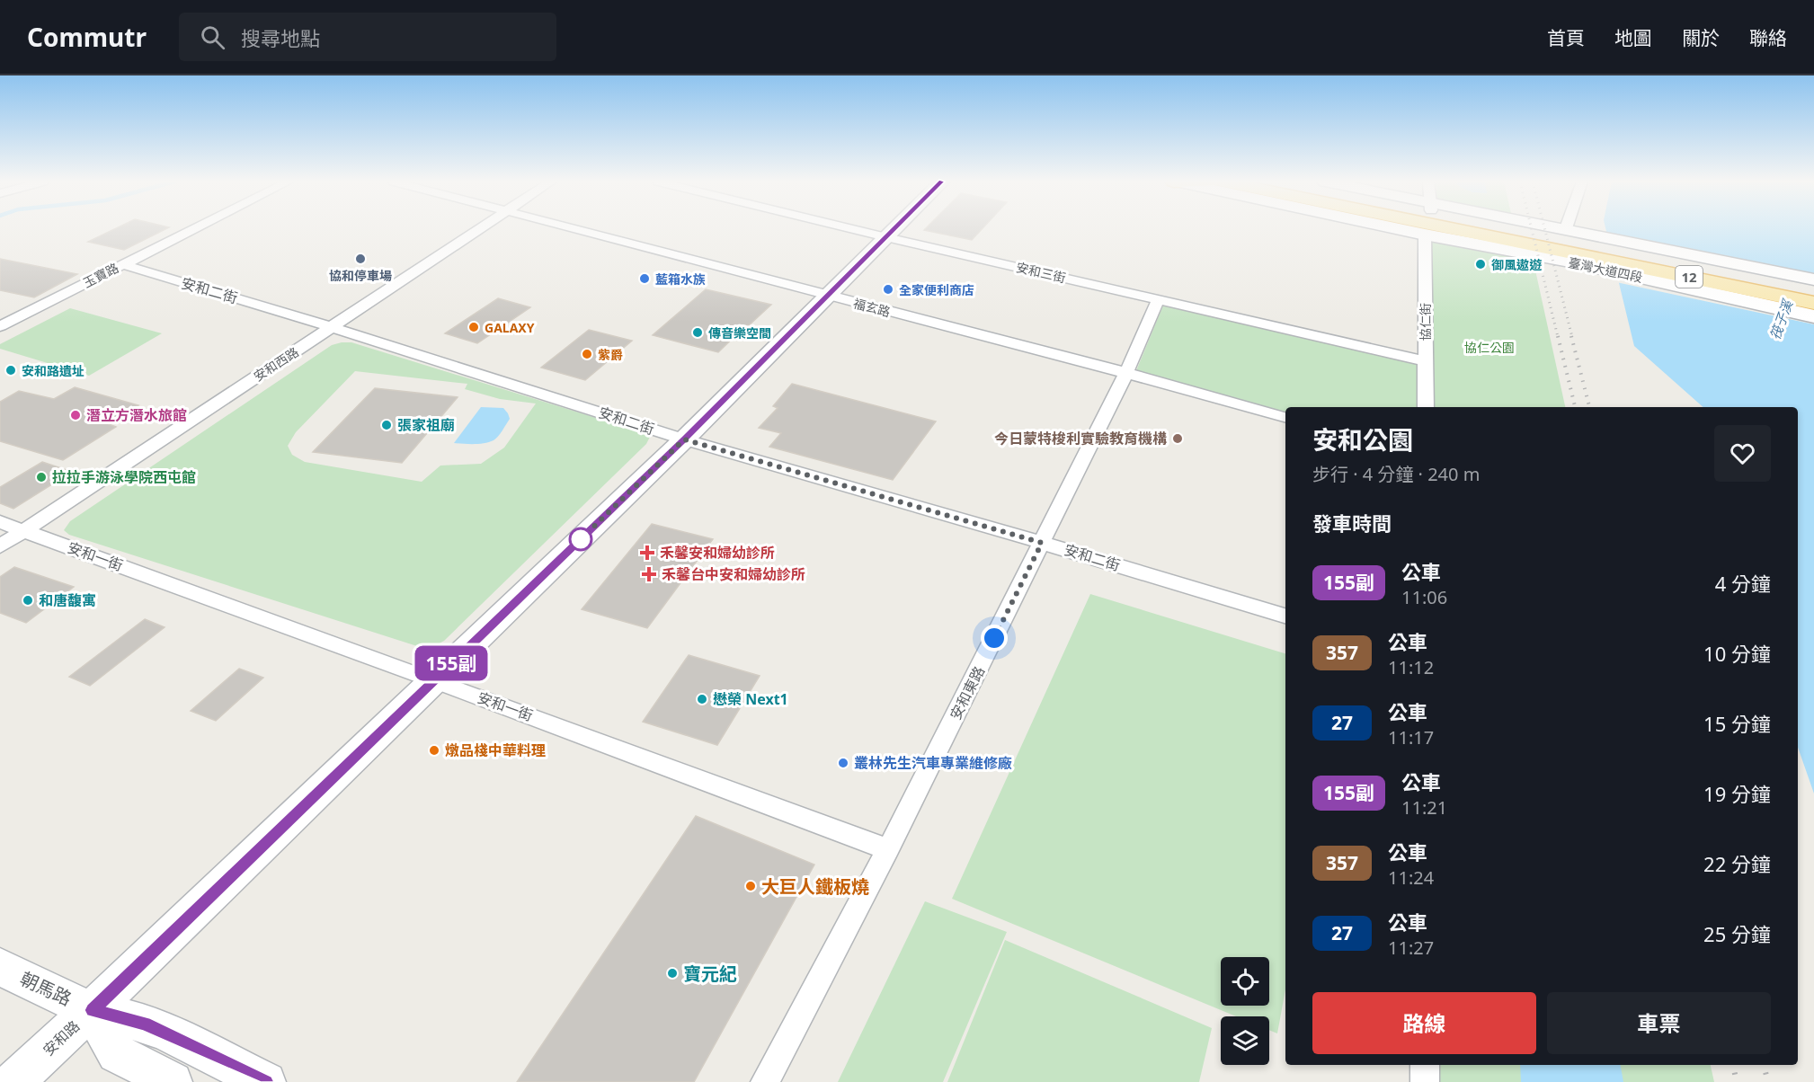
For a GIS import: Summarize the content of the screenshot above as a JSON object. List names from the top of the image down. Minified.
{"streets":{"main road":["臺灣大道四段","12"],"street":["安和三街","玉寶路","安和二街","福玄路","協仁街","安和西路","安和一街","安和東路","朝馬路","安和路"]},"crossings":[["臺灣大道四段","協仁街"],["安和三街","協仁街"],["安和三街","安和東路"],["安和三街","安和路"],["玉寶路","安和二街"],["安和二街","安和西路"],["安和二街","安和東路"],["安和二街","安和路"],["福玄路","安和東路"],["福玄路","安和路"],["安和西路","安和一街"],["安和一街","安和東路"],["安和一街","安和路"],["朝馬路","安和路"]],"water":["筏子溪"],"parks":["協仁公園"],"places":{"other":["協和停車場","御風遨遊","藍箱水族","全家便利商店","GALAXY","傳音樂空間","紫爵","安和路遺址","潛立方潛水旅館","張家祖廟","今日蒙特梭利實驗教育機構","拉拉手游泳學院西屯館","和唐馥寓","懋榮 Next1","燉品棧中華料理","叢林先生汽車專業維修廠","大巨人鐵板燒","寶元紀"],"health":["禾馨安和婦幼診所","禾馨台中安和婦幼診所"]},"lines":["bus line 155副"],"page":{"header":"Commutr","search":"搜尋地點","nav":["首頁","地圖","關於","聯絡"],"on_map":"155副","heading":[["安和公園","步行 · 4 分鐘 · 240 m"],"發車時間"],"list":[{"mark":"155副","name":"公車","note":"11:06","value":"4 分鐘"},{"mark":"357","name":"公車","note":"11:12","value":"10 分鐘"},{"mark":"27","name":"公車","note":"11:17","value":"15 分鐘"},{"mark":"155副","name":"公車","note":"11:21","value":"19 分鐘"},{"mark":"357","name":"公車","note":"11:24","value":"22 分鐘"},{"mark":"27","name":"公車","note":"11:27","value":"25 分鐘"}],"buttons":["路線","車票"]}}
